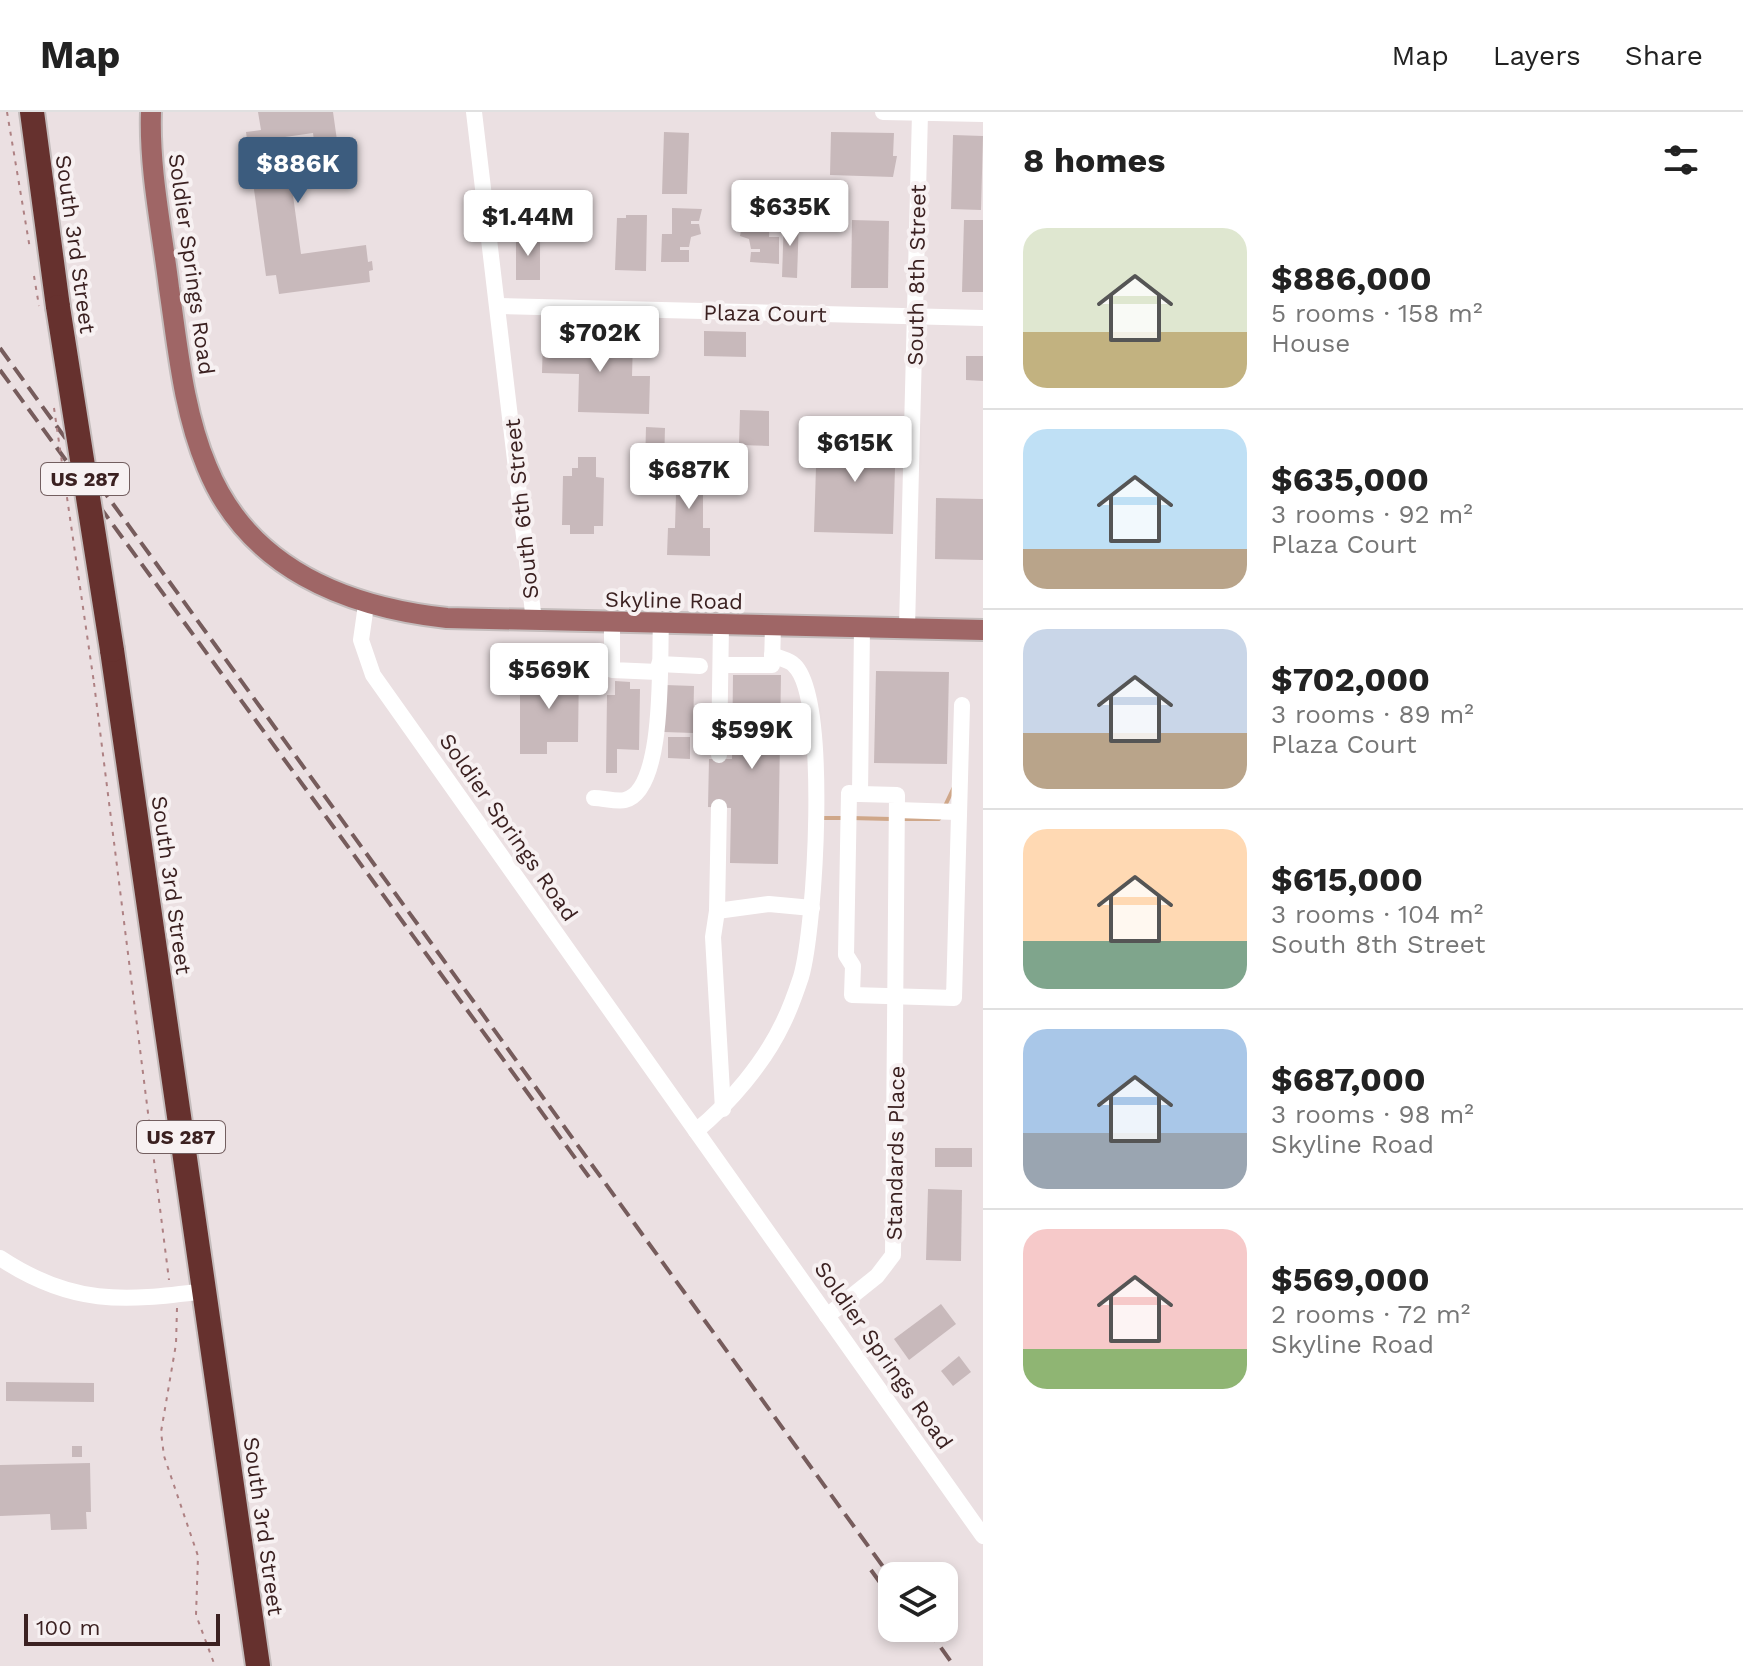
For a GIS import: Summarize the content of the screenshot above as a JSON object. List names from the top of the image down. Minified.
{"streets":{"highway":["South 3rd Street","US 287"],"main road":["Soldier Springs Road","Skyline Road"],"street":["South 8th Street","Plaza Court","South 6th Street","Standards Place"]},"crossings":[["Soldier Springs Road","Skyline Road"],["Soldier Springs Road","Standards Place"],["South 8th Street","Plaza Court"],["South 8th Street","Skyline Road"],["Plaza Court","South 6th Street"],["South 6th Street","Skyline Road"]],"scale_bar":"100 m","page":{"header":"Map","nav":["Map","Layers","Share"],"heading":"8 homes","price":["$886K","$635K","$1.44M","$702K","$615K","$687K","$569K","$599K"],"list":[{"name":"$886,000","note":"5 rooms · 158 m² · House"},{"name":"$635,000","note":"3 rooms · 92 m² · Plaza Court"},{"name":"$702,000","note":"3 rooms · 89 m² · Plaza Court"},{"name":"$615,000","note":"3 rooms · 104 m² · South 8th Street"},{"name":"$687,000","note":"3 rooms · 98 m² · Skyline Road"},{"name":"$569,000","note":"2 rooms · 72 m² · Skyline Road"}],"scale":"100 m"}}
